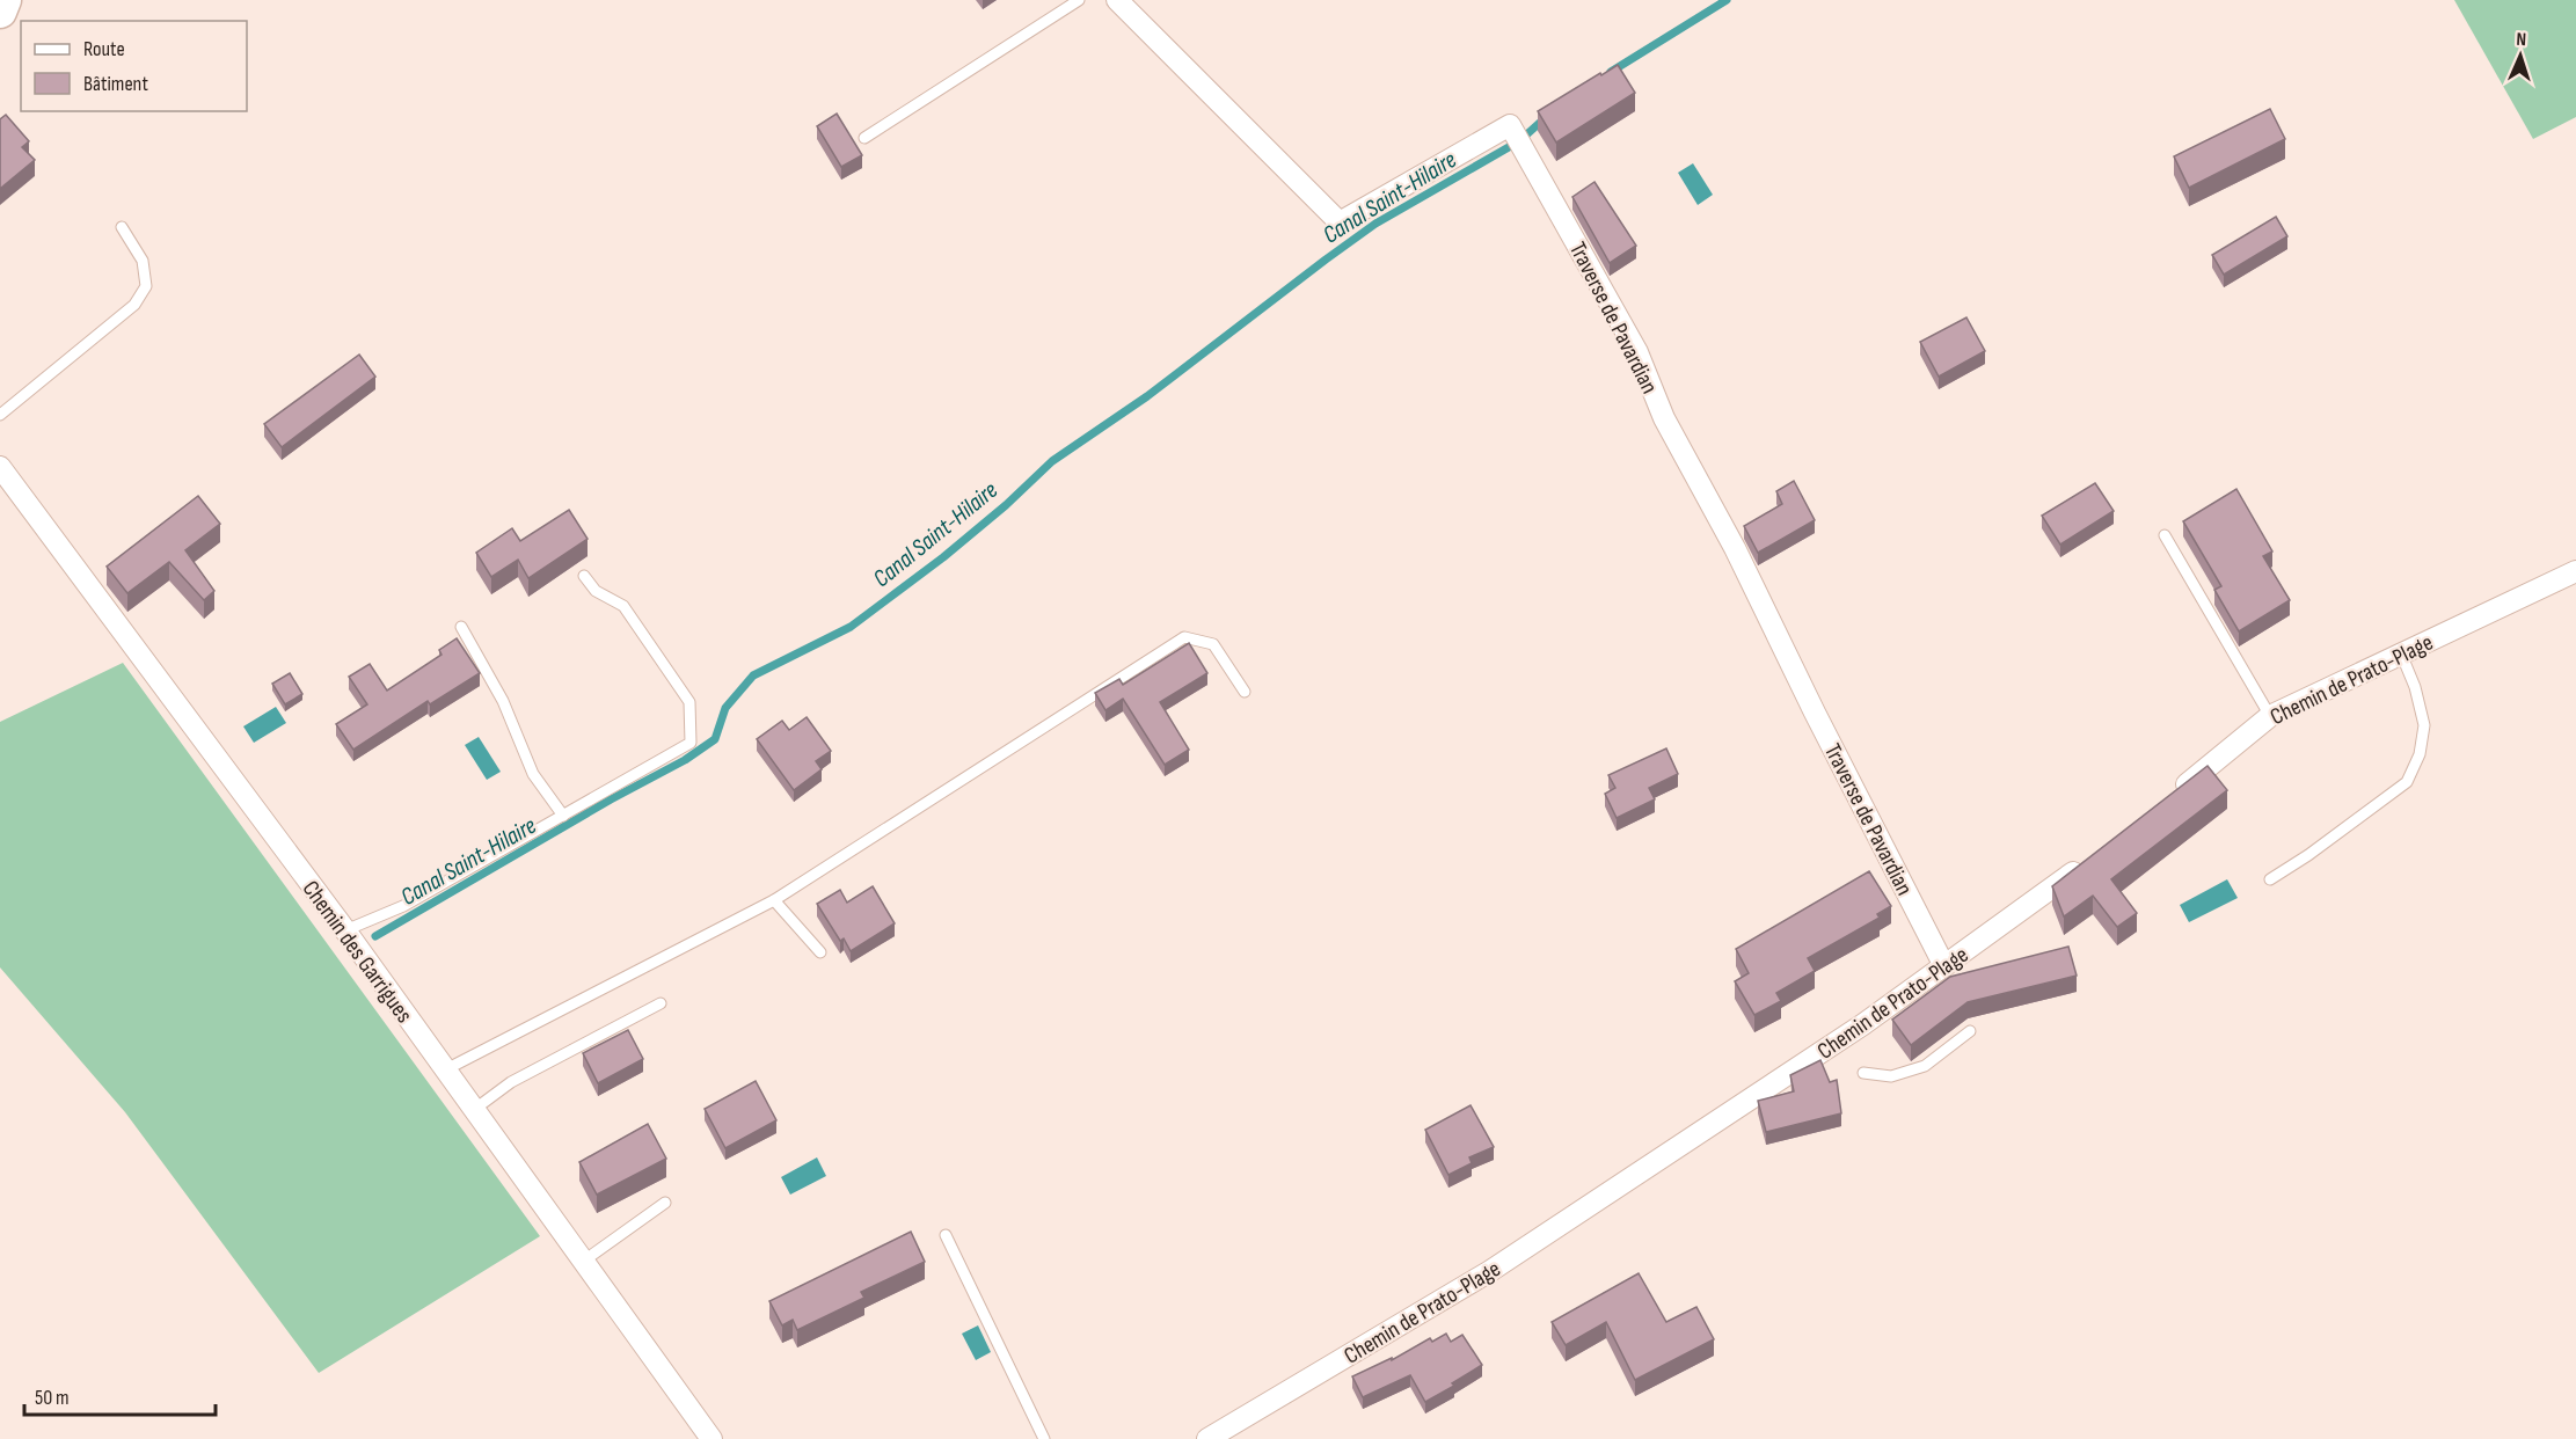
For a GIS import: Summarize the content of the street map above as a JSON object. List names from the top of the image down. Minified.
{"streets":{"street":["Traverse de Pavardian","Chemin de Prato-Plage","Chemin des Garrigues"]},"crossings":[["Traverse de Pavardian","Chemin de Prato-Plage"]],"water":["Canal Saint-Hilaire"],"legend":["Route","Bâtiment"],"scale_bar":"50 m","north":"top"}
